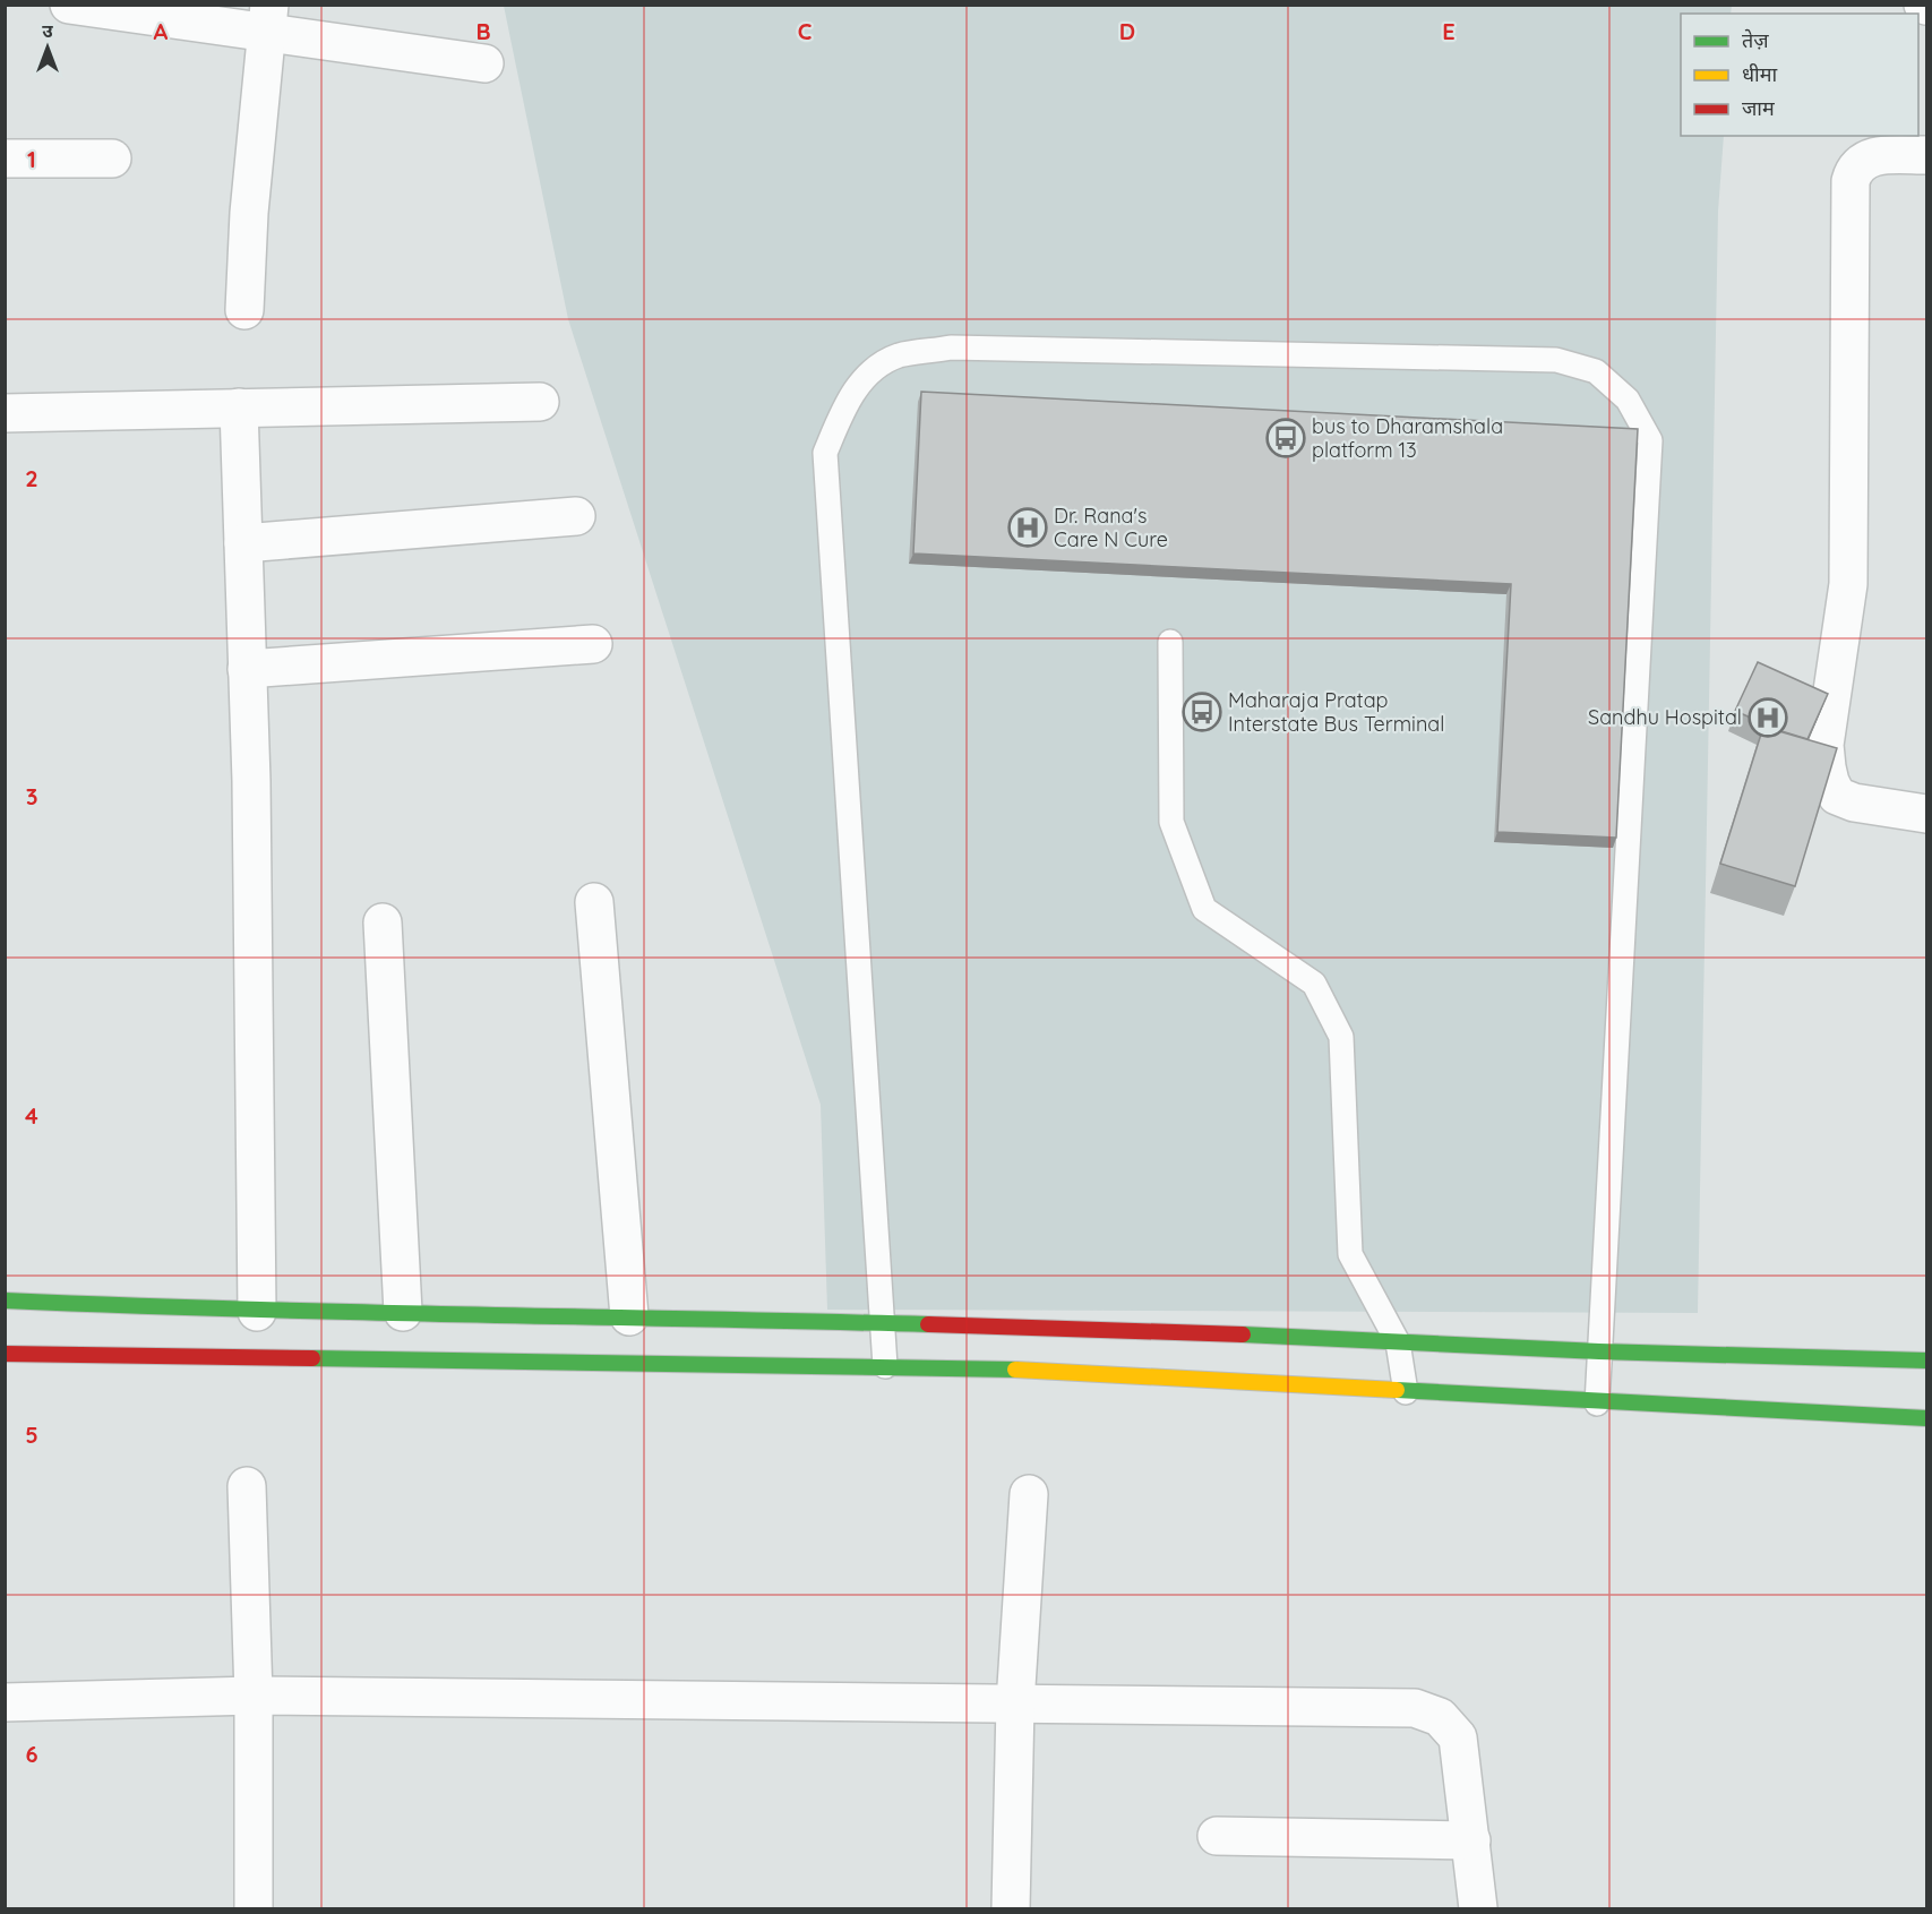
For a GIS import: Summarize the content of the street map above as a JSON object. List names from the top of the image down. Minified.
{"places":{"bus stop":["bus to Dharamshala platform 13","Maharaja Pratap Interstate Bus Terminal"],"hospital":["Dr. Rana's Care N Cure","Sandhu Hospital"]},"legend":["तेज़","धीमा","जाम"],"north":"top","grid":{"columns":["A","B","C","D","E"],"rows":["1","2","3","4","5","6"]}}
